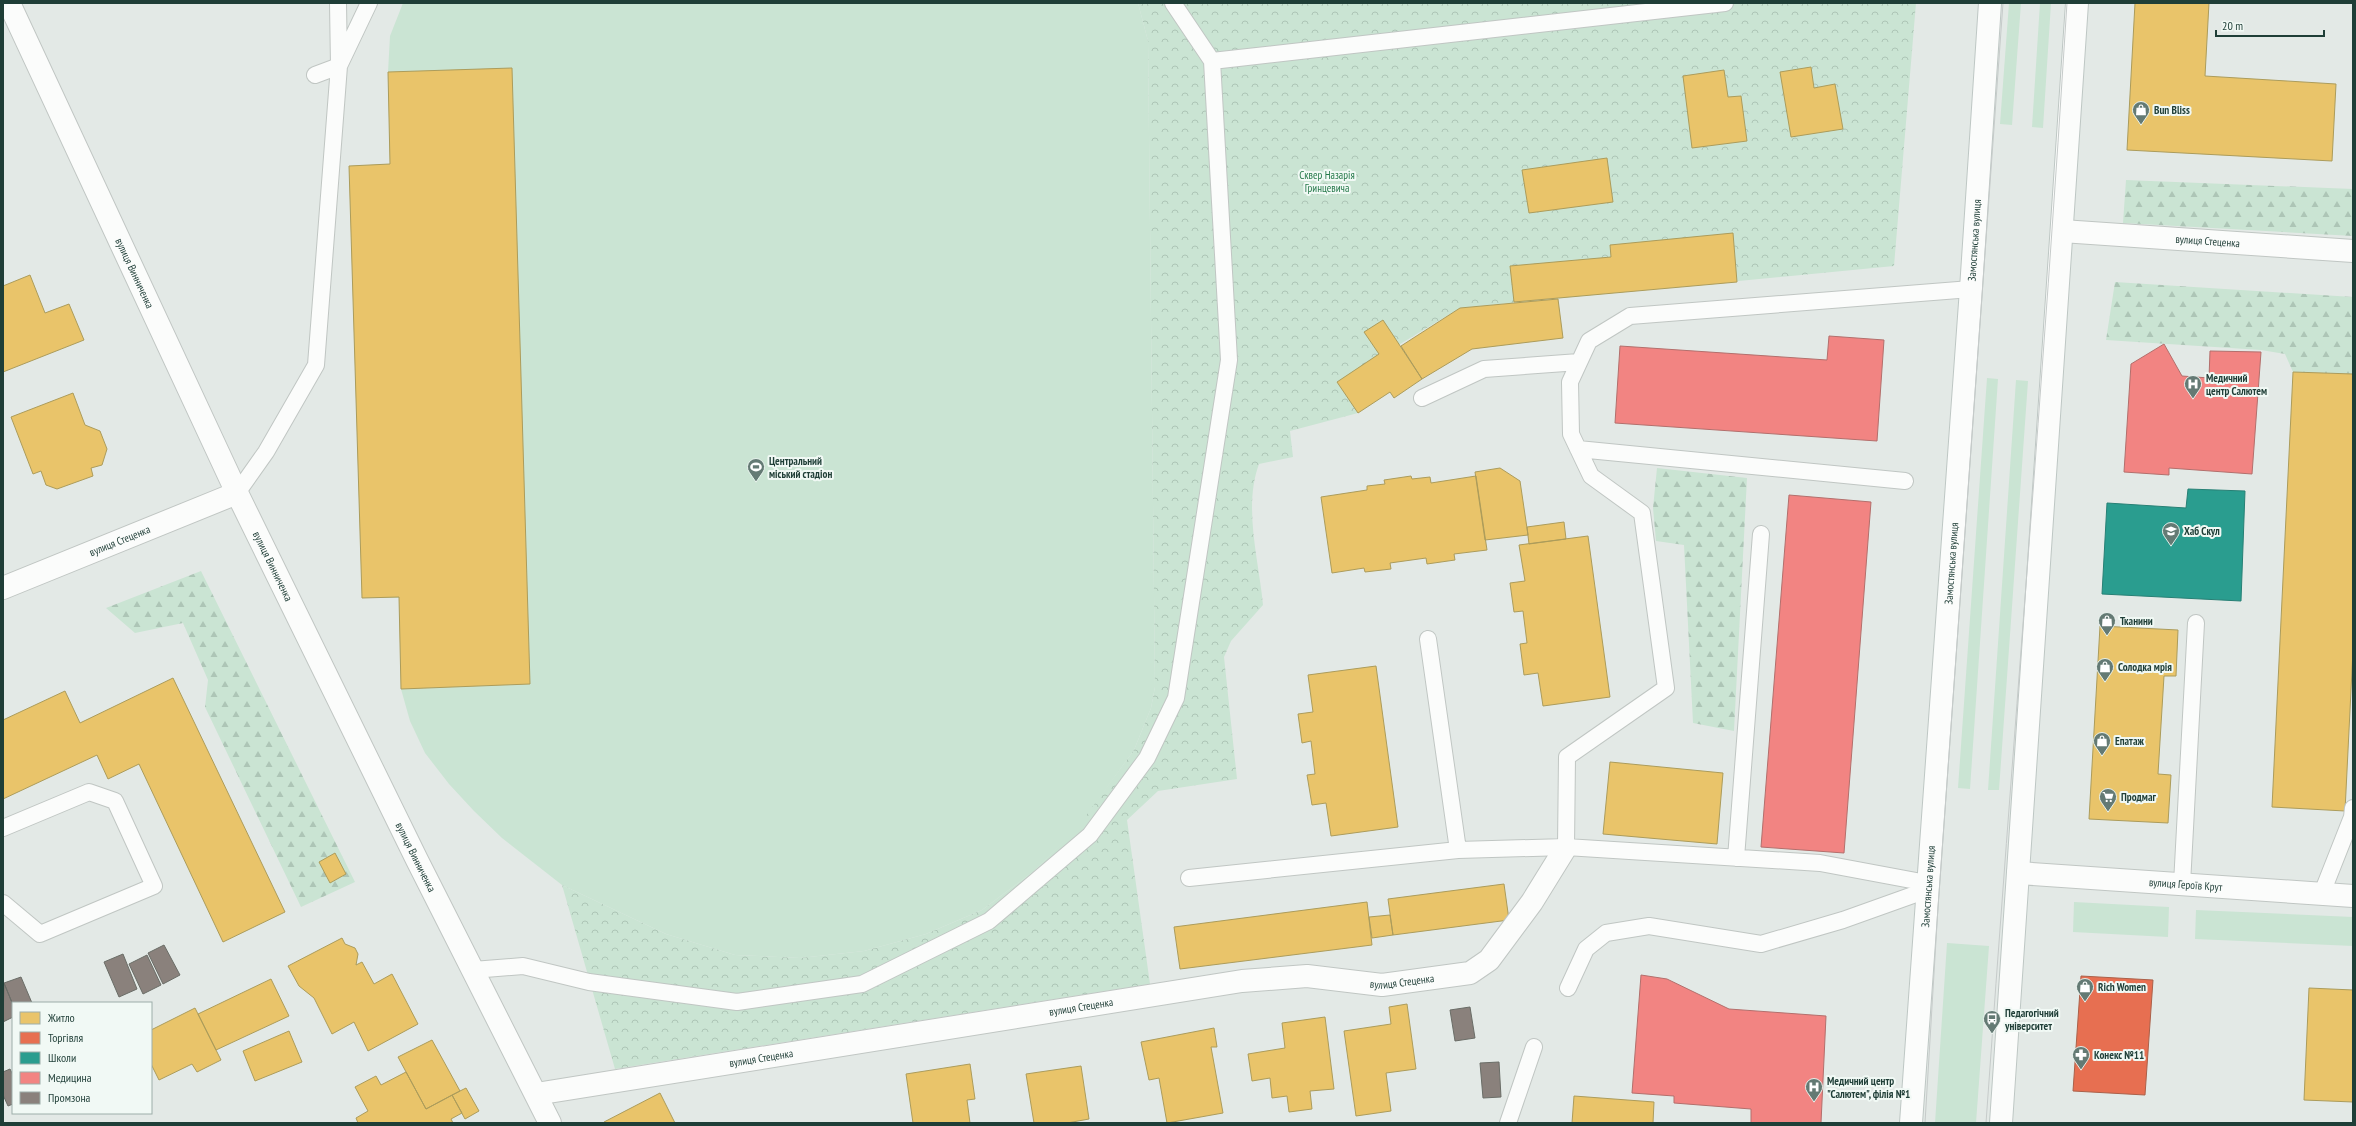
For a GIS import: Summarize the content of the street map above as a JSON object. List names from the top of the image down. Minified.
{"streets":{"street":["Замостянська вулиця","вулиця Стеценка","вулиця Винниченка","вулиця Героїв Крут"]},"crossings":[["вулиця Стеценка","вулиця Винниченка"]],"parks":["Сквер Назарія Гринцевича"],"places":{"shop":["Bun Bliss","Тканини","Солодка мрія","Епатаж","Rich Women"],"hospital":["Медичний центр Салютем","Медичний центр \"Салютем\", філія №1"],"sports":["Центральний міський стадіон"],"school or university":["Хаб Скул"],"supermarket":["Продмаг"],"bus stop":["Педагогічний університет"],"pharmacy":["Конекс №11"]},"legend":["Житло","Торгівля","Школи","Медицина","Промзона"],"scale_bar":"20 m"}
